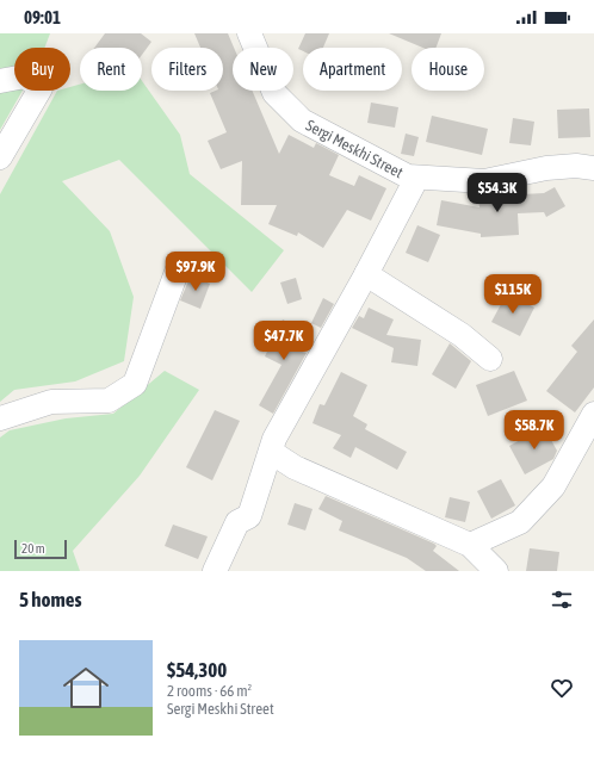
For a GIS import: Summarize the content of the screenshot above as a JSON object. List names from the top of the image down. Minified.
{"streets":{"street":["Sergi Meskhi Street"]},"scale_bar":"20 m","page":{"status":"09:01","chip":["Buy","Rent","Filters","New","Apartment","House"],"price":["$54.3K","$97.9K","$115K","$47.7K","$58.7K"],"scale":"20 m","heading":"5 homes","list":[{"name":"$54,300","note":"2 rooms · 66 m² · Sergi Meskhi Street"}]}}
